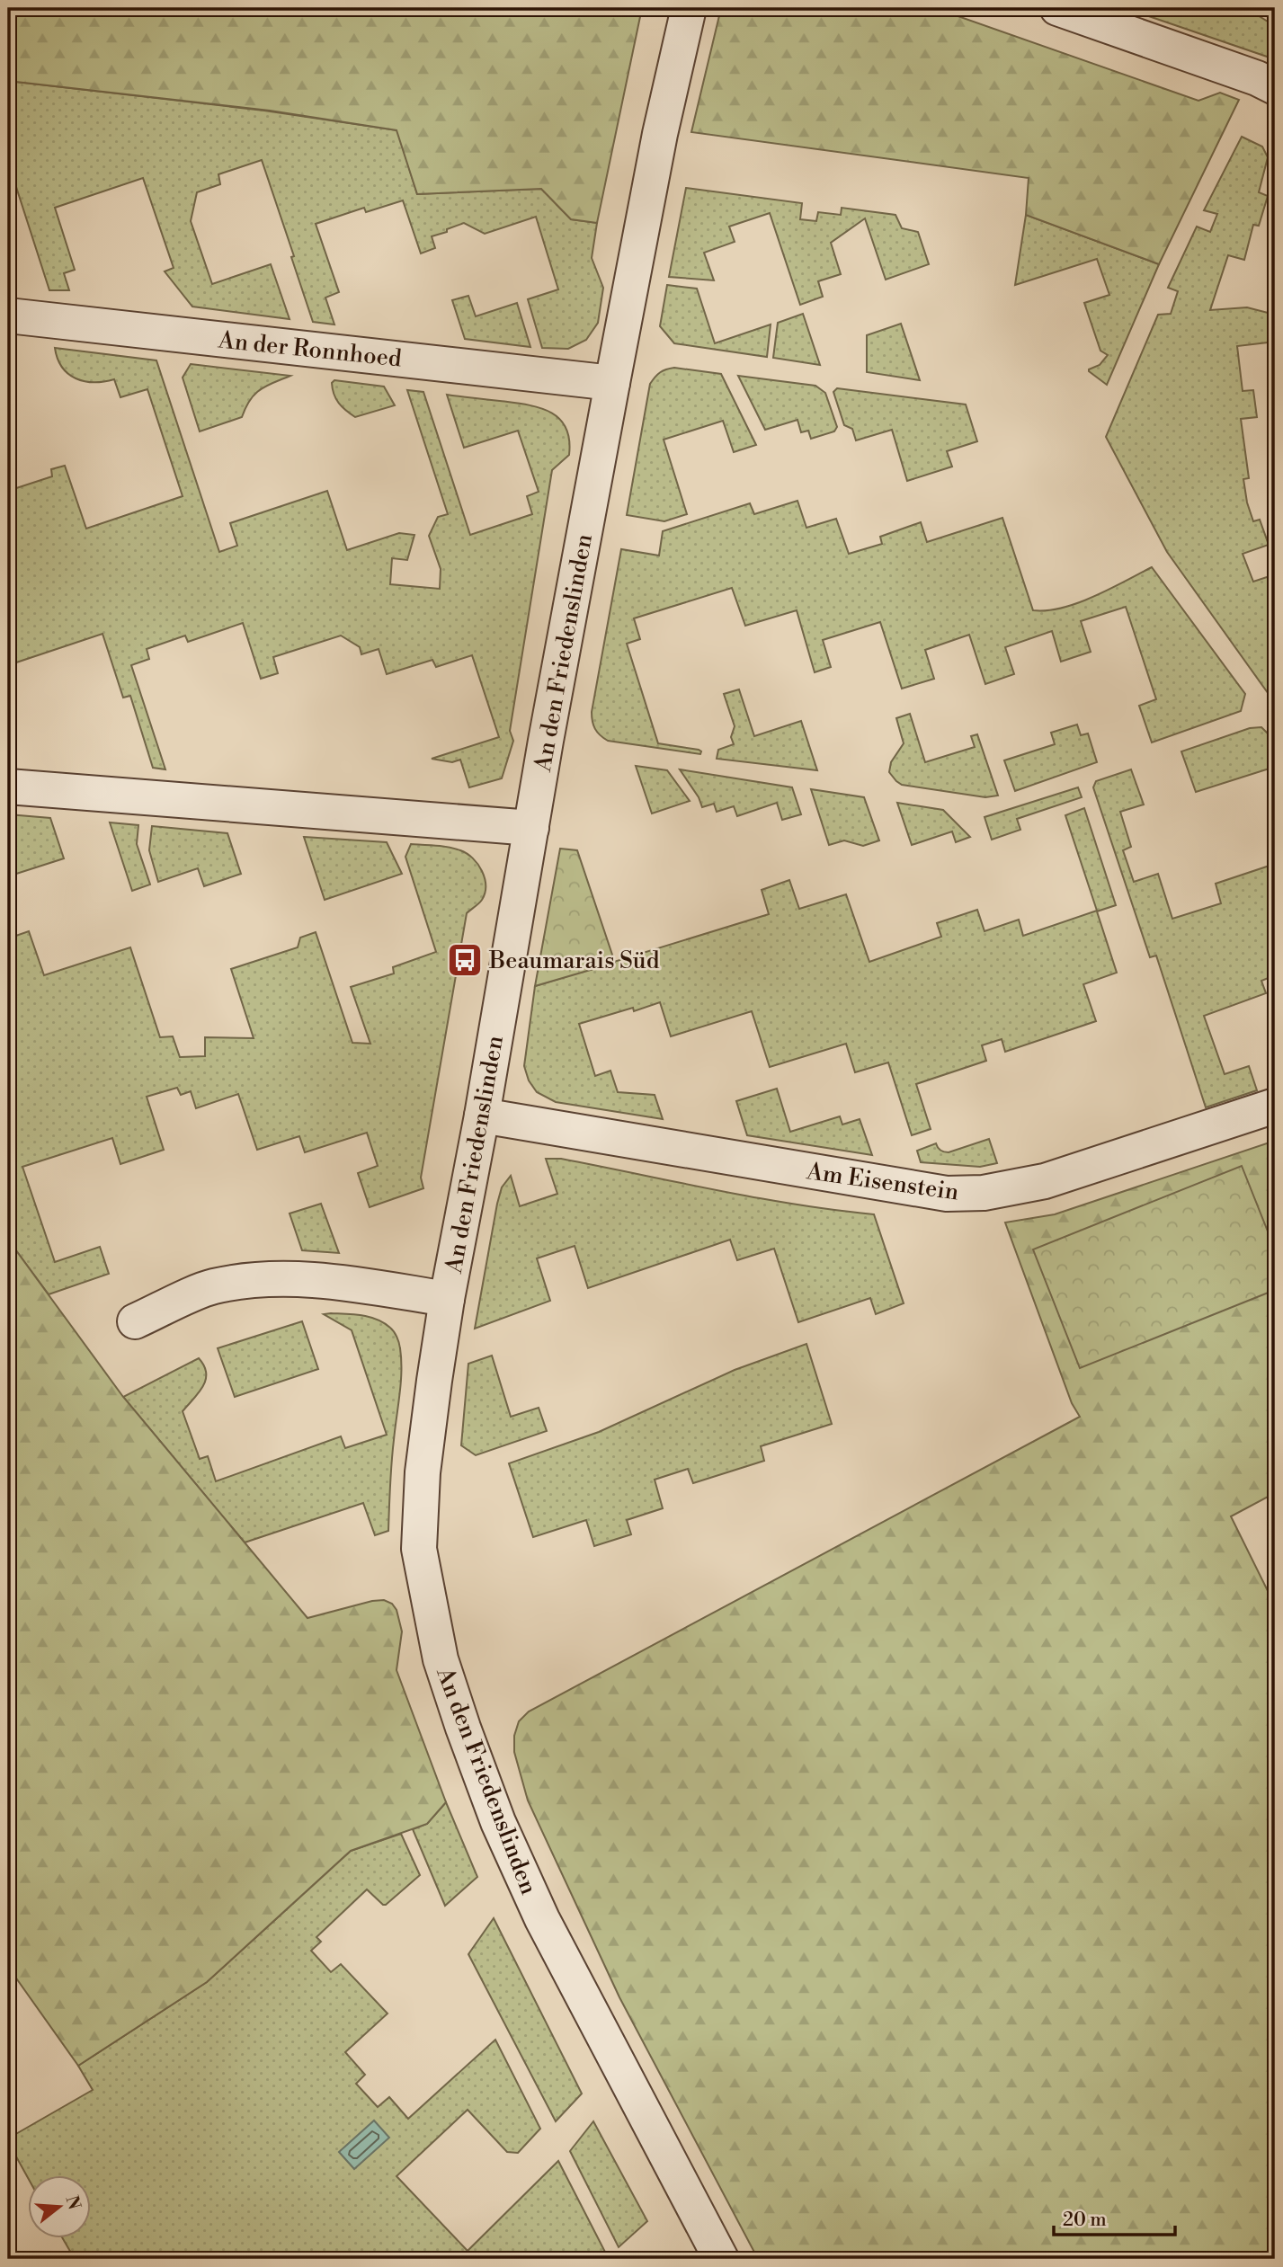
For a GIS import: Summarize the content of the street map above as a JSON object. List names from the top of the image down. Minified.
{"streets":{"street":["An der Ronnhoed","An den Friedenslinden","Am Eisenstein"]},"crossings":[["An der Ronnhoed","An den Friedenslinden"],["An den Friedenslinden","Am Eisenstein"]],"places":{"bus stop":["Beaumarais Süd"]},"scale_bar":"20 m","north":"right"}
